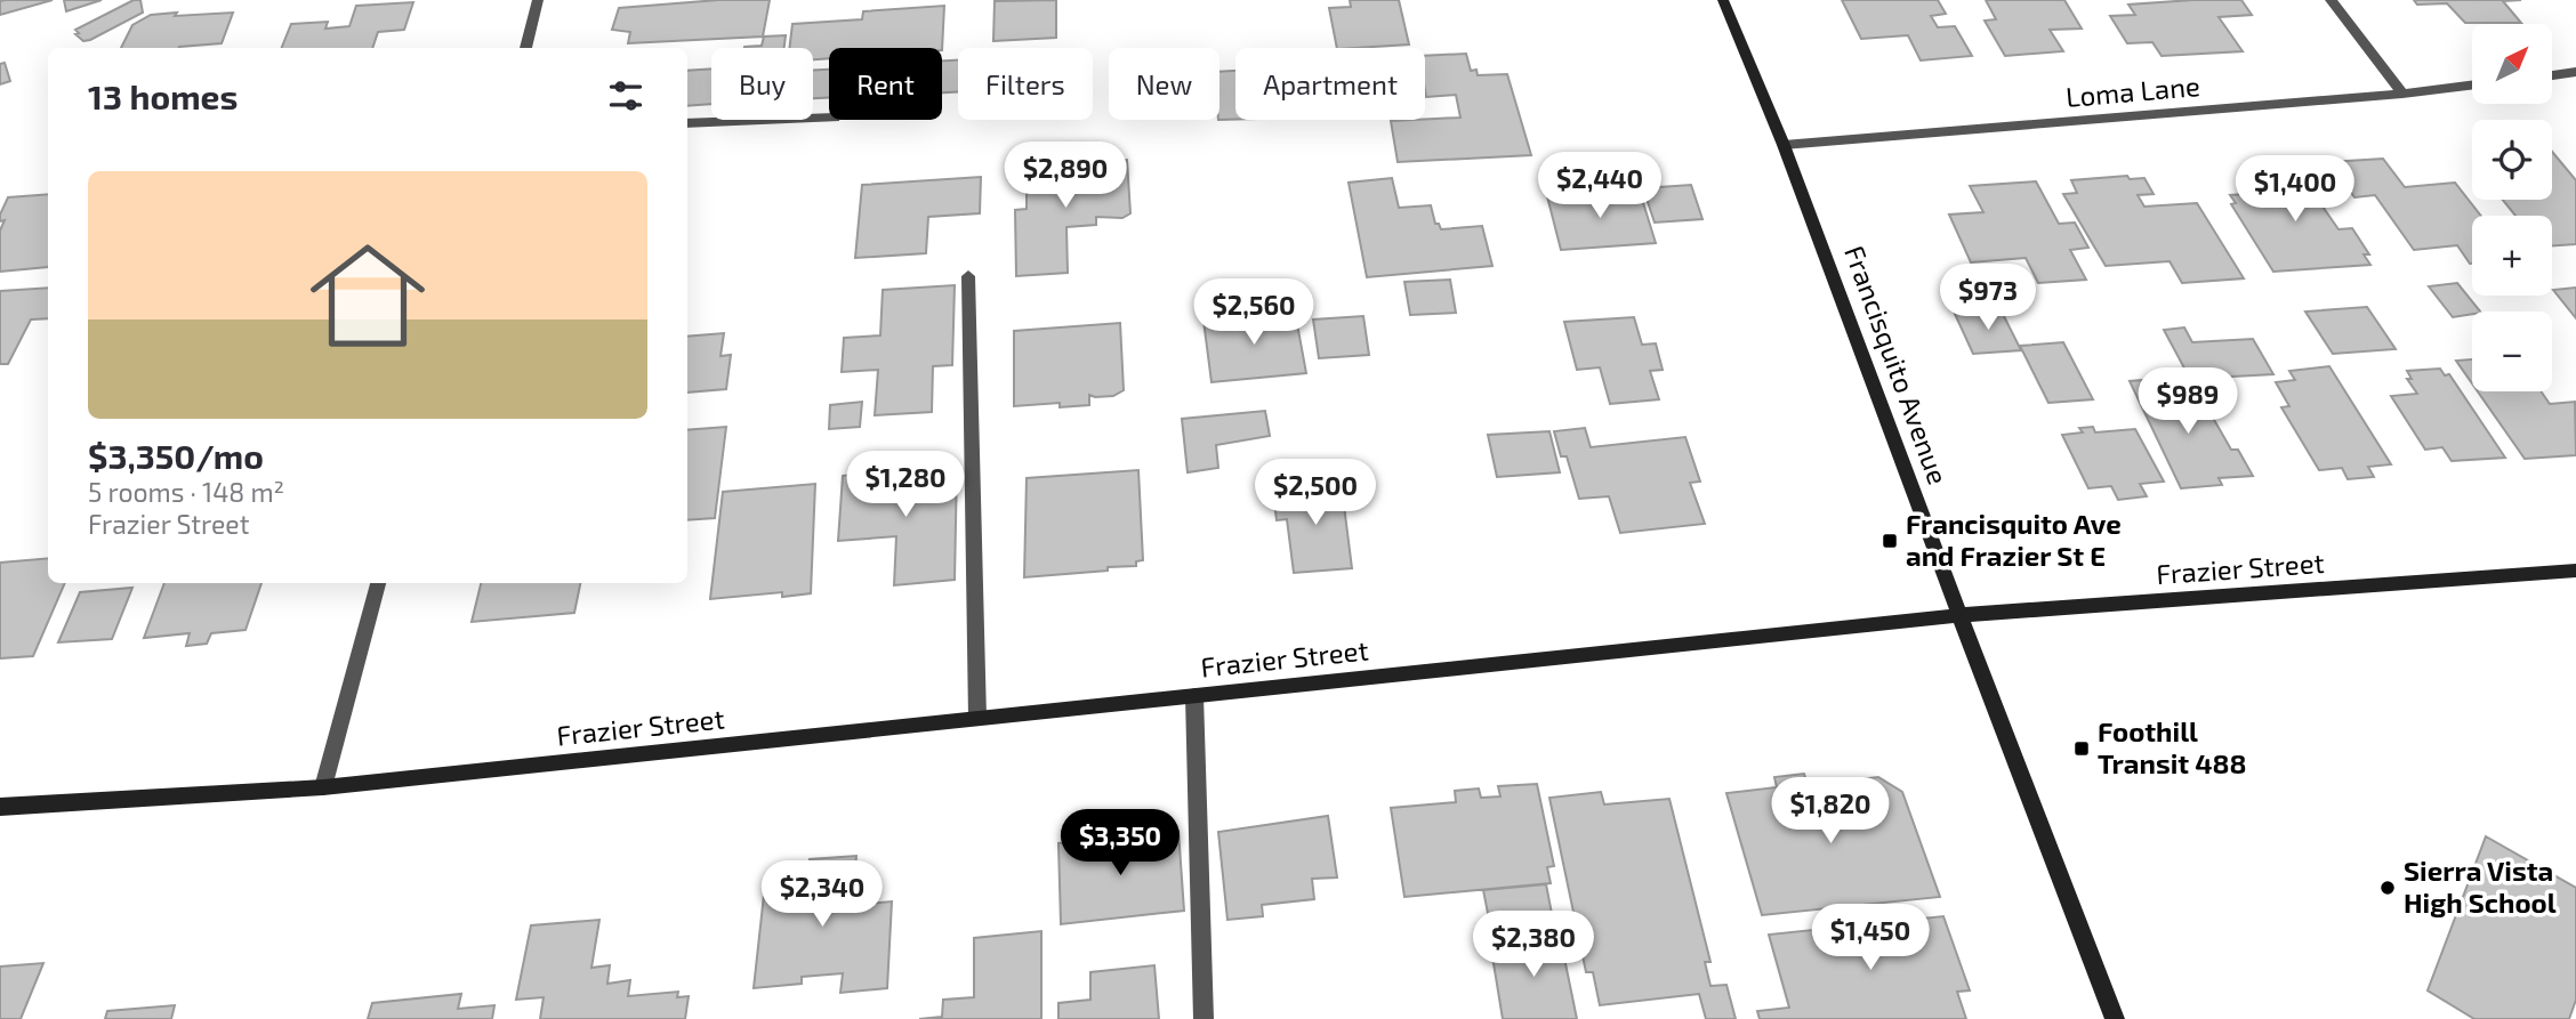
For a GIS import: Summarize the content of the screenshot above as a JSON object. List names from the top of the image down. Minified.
{"streets":{"street":["Loma Lane","Francisquito Avenue","Frazier Street"]},"crossings":[["Loma Lane","Francisquito Avenue"],["Francisquito Avenue","Frazier Street"]],"places":{"transit":["Francisquito Ave and Frazier St E","Foothill Transit 488"],"other":["Sierra Vista High School"]},"north":"top right","page":{"map_buttons":["+","−"],"chip":["Buy","Rent","Filters","New","Apartment"],"heading":"13 homes","price":["$2,890","$2,440","$1,400","$973","$2,560","$989","$1,280","$2,500","$1,820","$3,350","$2,340","$1,450","$2,380"],"list":[{"name":"$3,350/mo","note":"5 rooms · 148 m² · Frazier Street"}]}}
